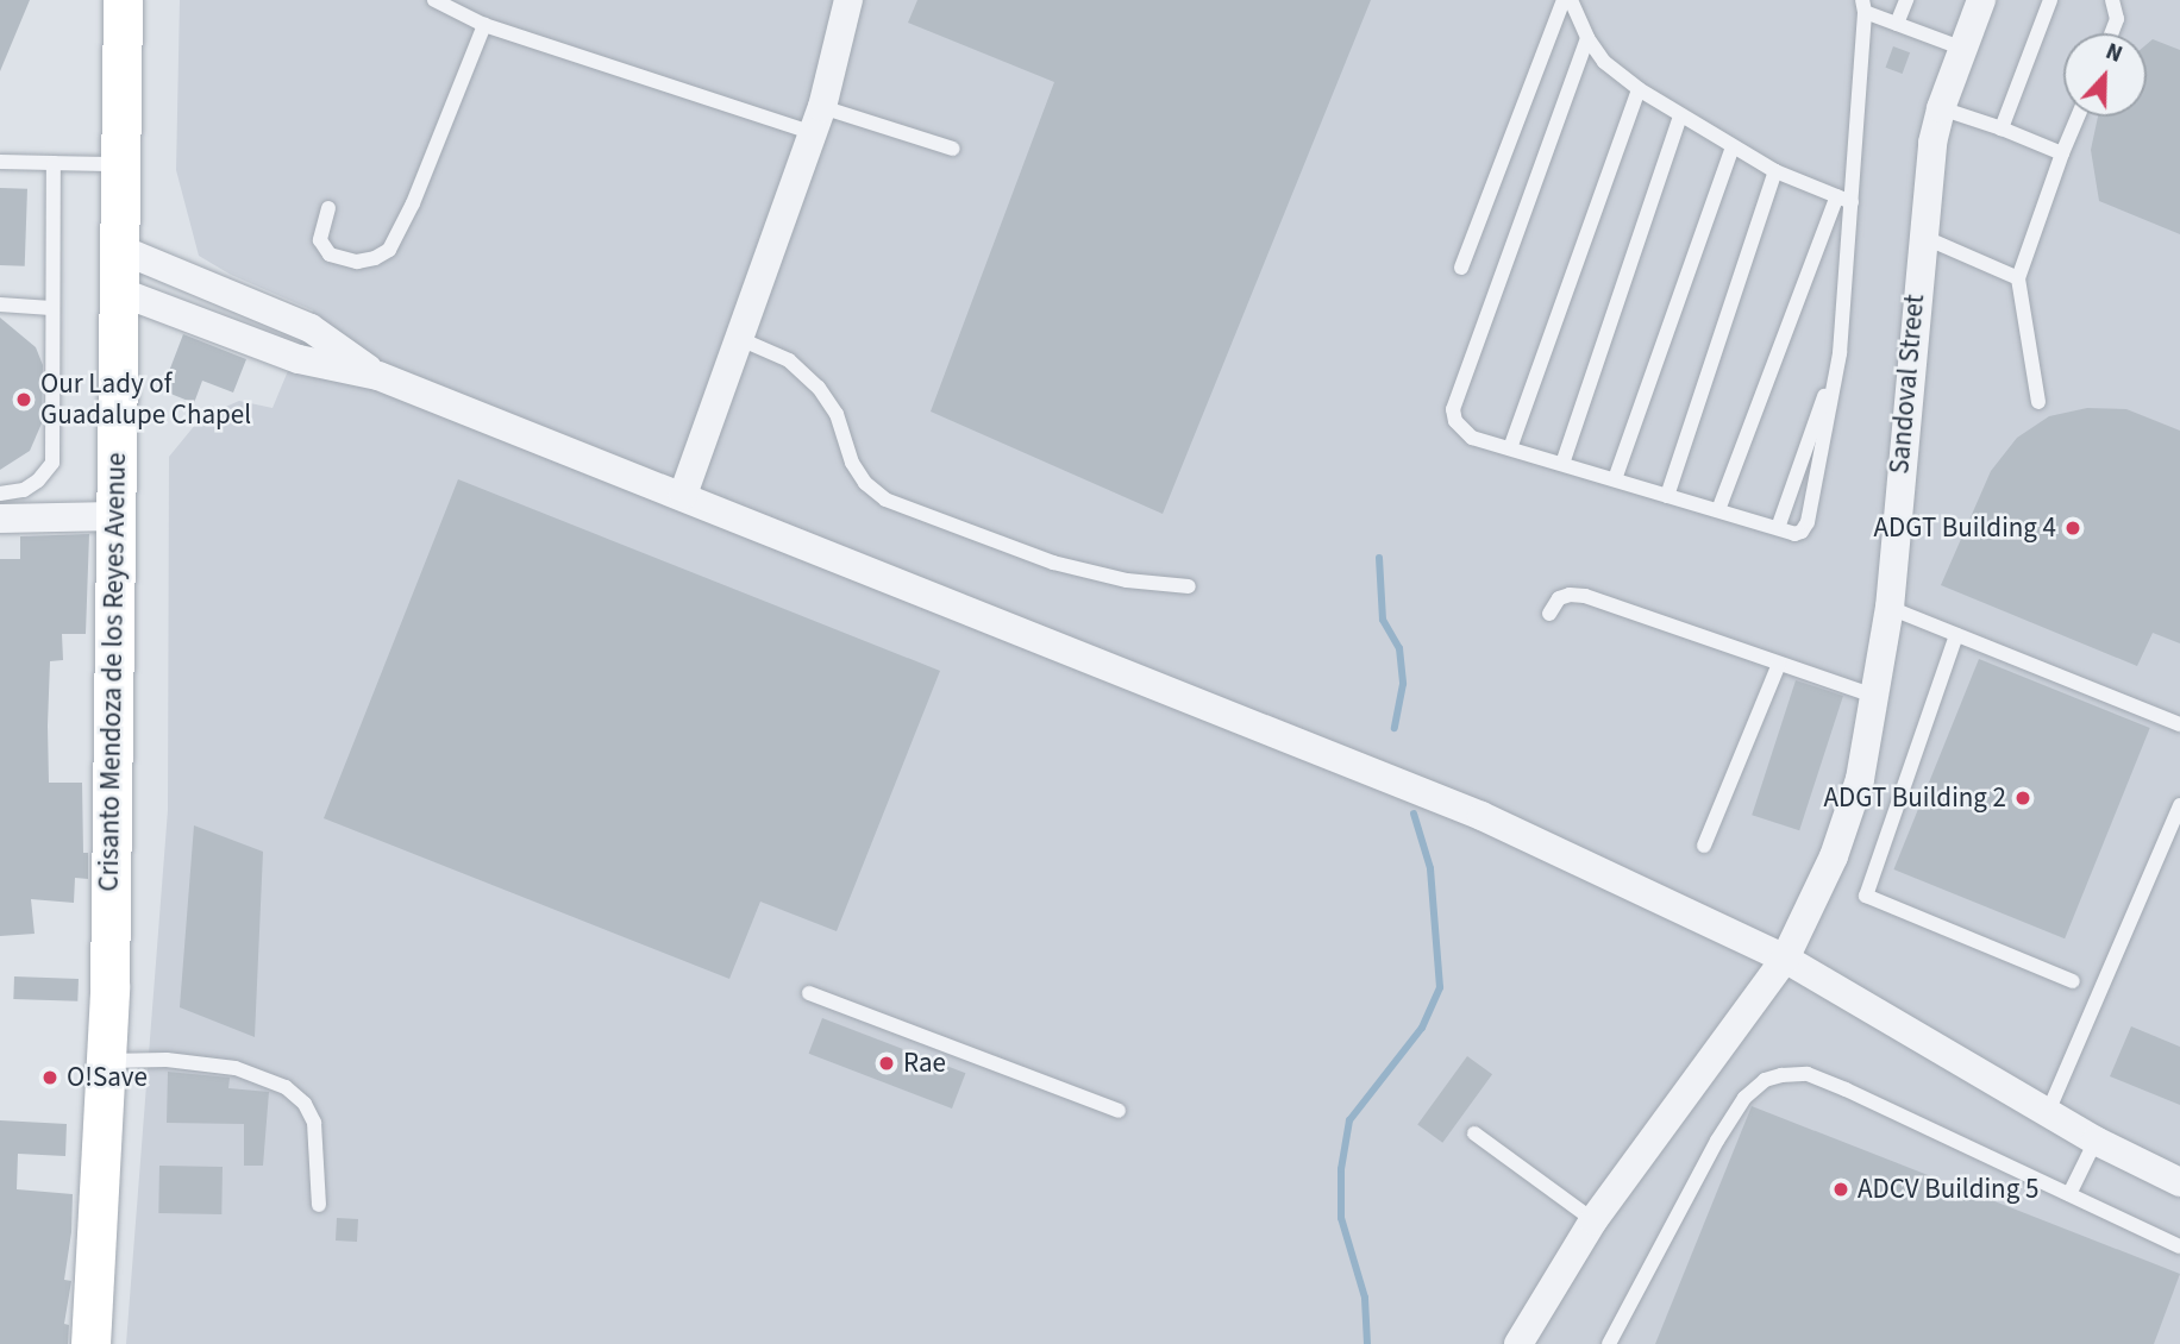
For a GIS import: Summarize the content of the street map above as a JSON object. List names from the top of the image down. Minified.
{"streets":{"main road":["Crisanto Mendoza de los Reyes Avenue"],"street":["Sandoval Street"]},"places":["Our Lady of Guadalupe Chapel","ADGT Building 4","ADGT Building 2","Rae","O!Save","ADCV Building 5"],"north":"top"}
